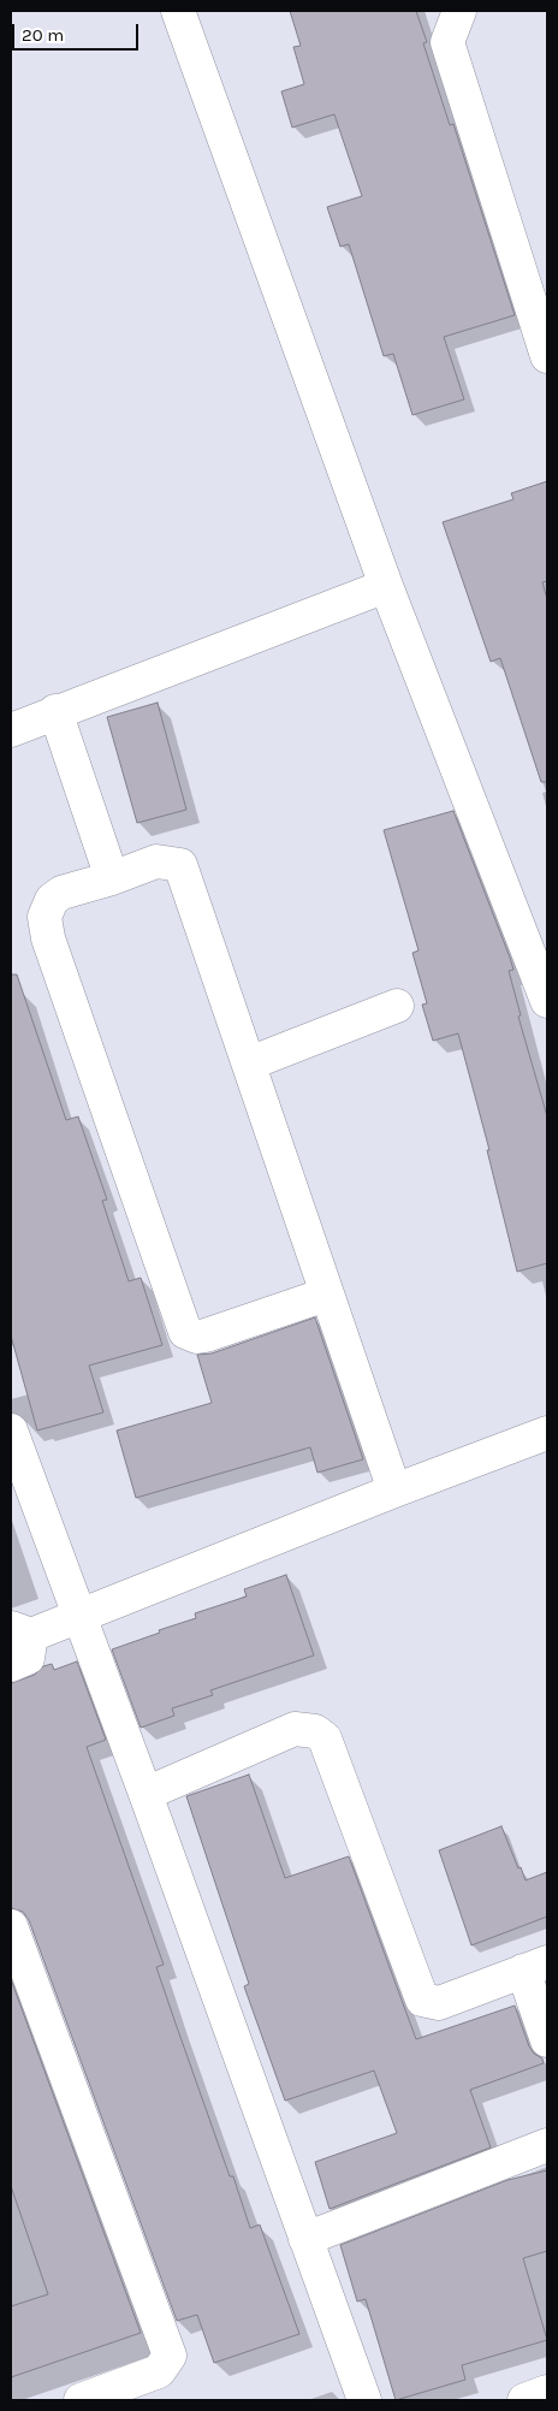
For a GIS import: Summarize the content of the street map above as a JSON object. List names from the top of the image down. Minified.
{"scale_bar":"20 m"}
